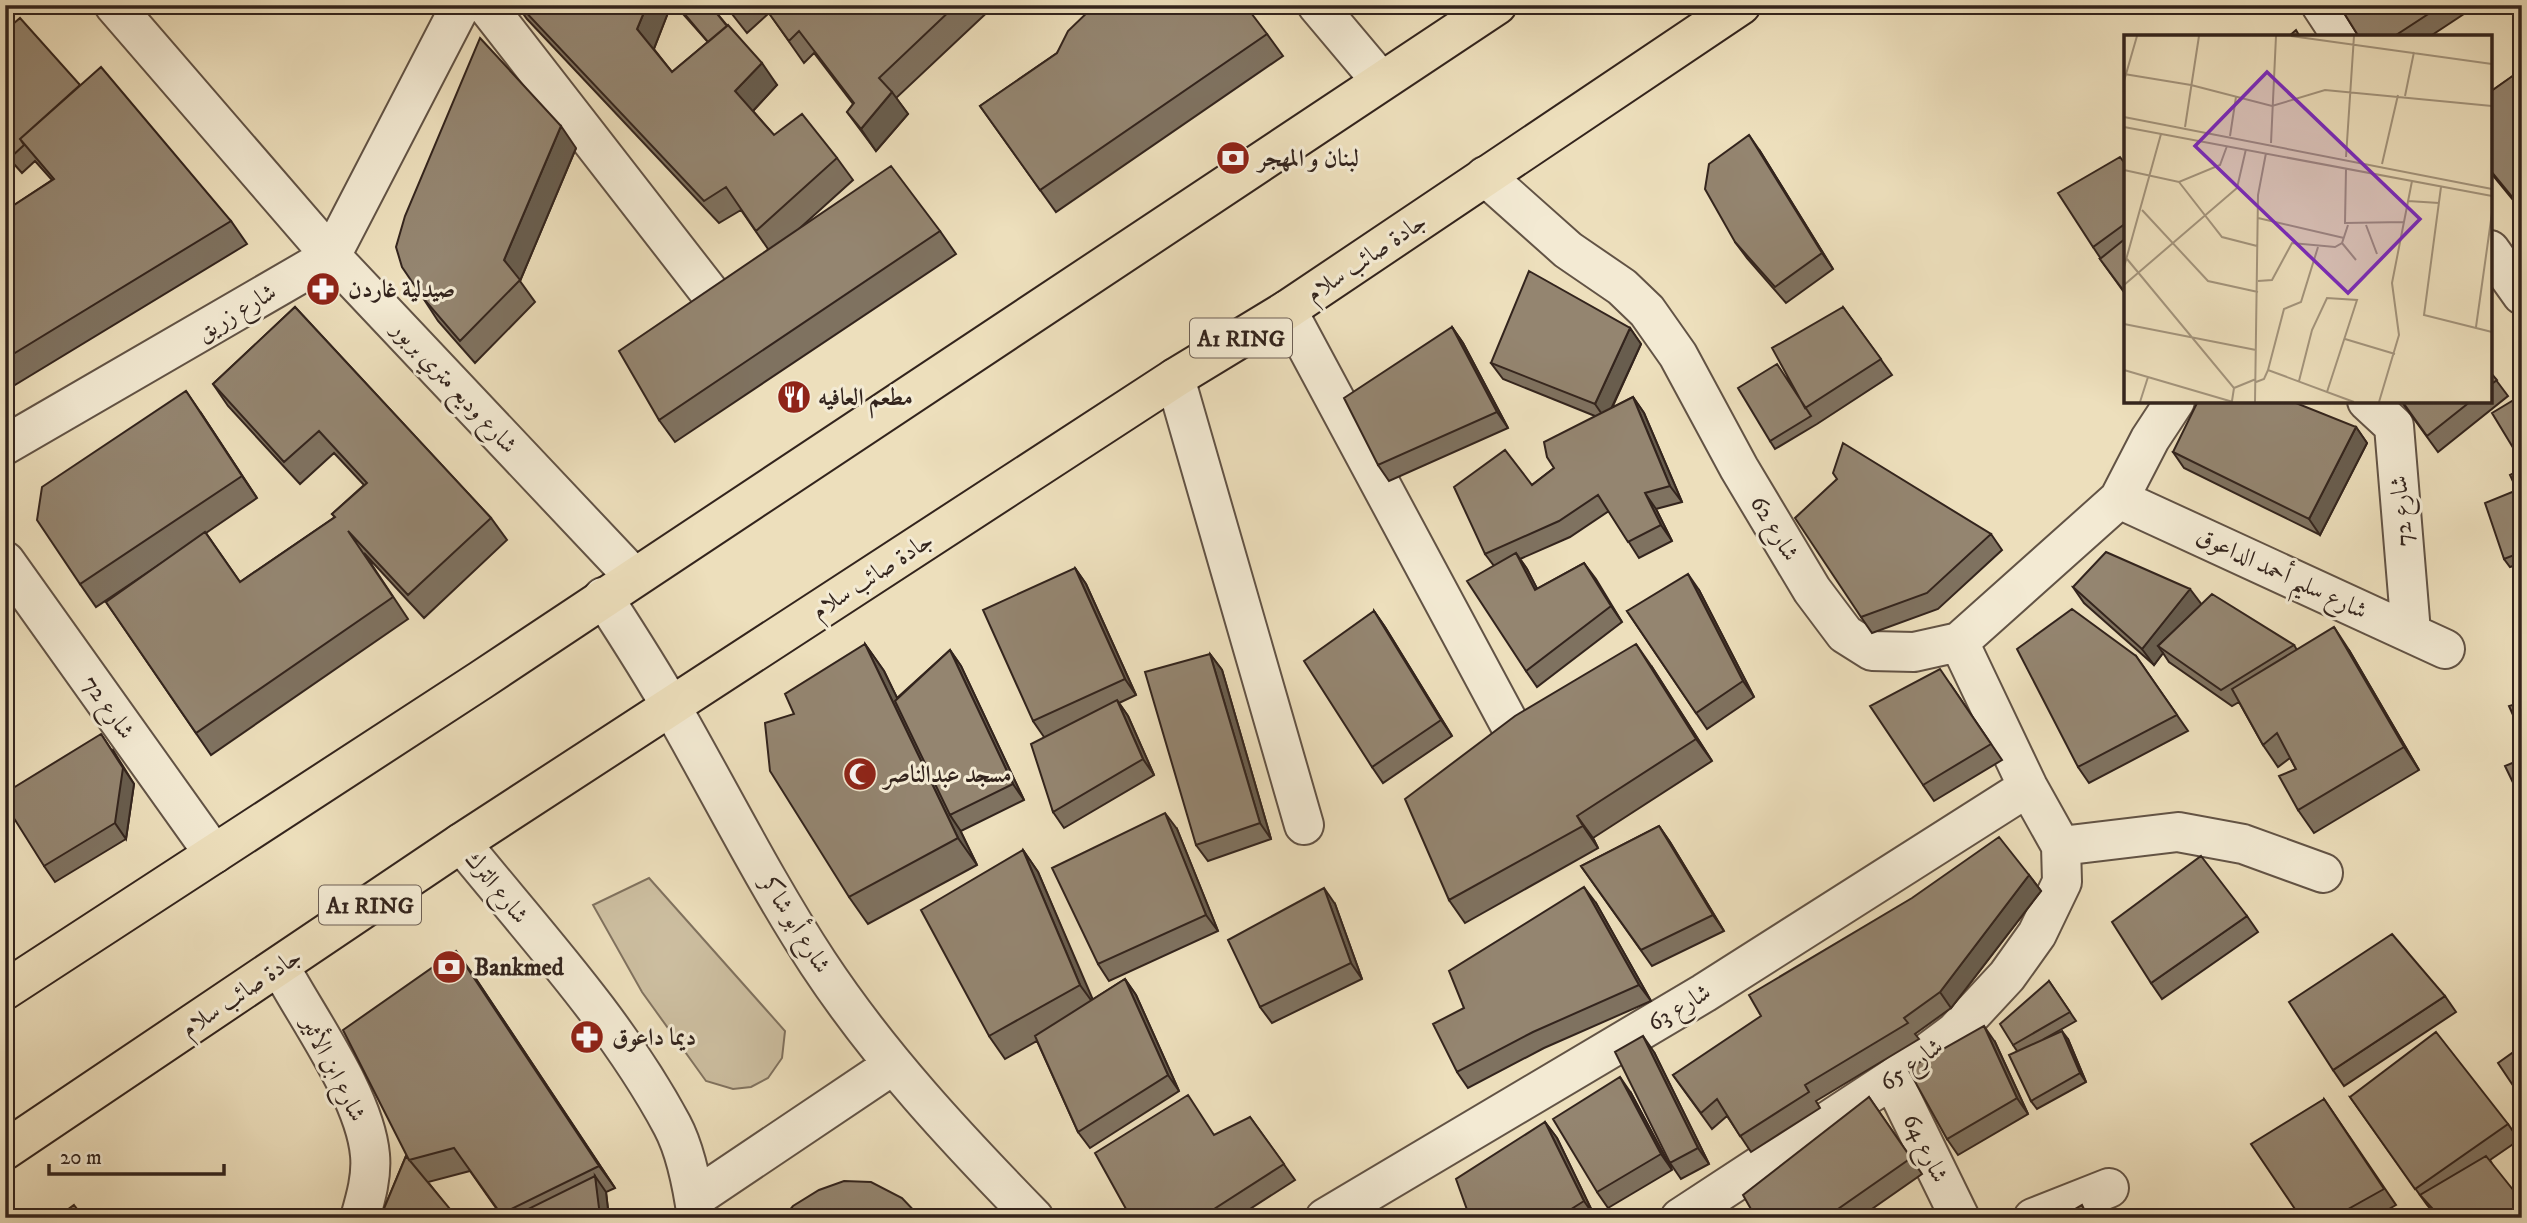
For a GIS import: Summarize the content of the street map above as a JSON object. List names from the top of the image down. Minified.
{"streets":{"highway":["جادة صائب سلام","A1 RING"],"street":["شارع زريق","شارع وديع متري بربور","شارع 72","شارع 62","شارع سليم أحمد الداعوق","شارع الترك","شارع أبو شاكر","شارع 63","شارع 65","شارع ابن الأثير","شارع 64"]},"crossings":[["جادة صائب سلام","شارع 62"],["جادة صائب سلام","شارع الترك"],["جادة صائب سلام","شارع أبو شاكر"],["جادة صائب سلام","شارع ابن الأثير"],["شارع زريق","شارع وديع متري بربور"],["شارع وديع متري بربور","شارع أبو شاكر"],["شارع 72","شارع سليم أحمد الداعوق"],["شارع 62","شارع سليم أحمد الداعوق"],["شارع 62","شارع 65"],["شارع 63","شارع 65"],["شارع 65","شارع 64"]],"places":{"bank":["لبنان و المهجر","Bankmed"],"pharmacy":["صيدلية غاردن","ديما داعوق"],"restaurant":["مطعم العافيه"],"mosque":["مسجد عبدالناصر"]},"scale_bar":"20 m"}
